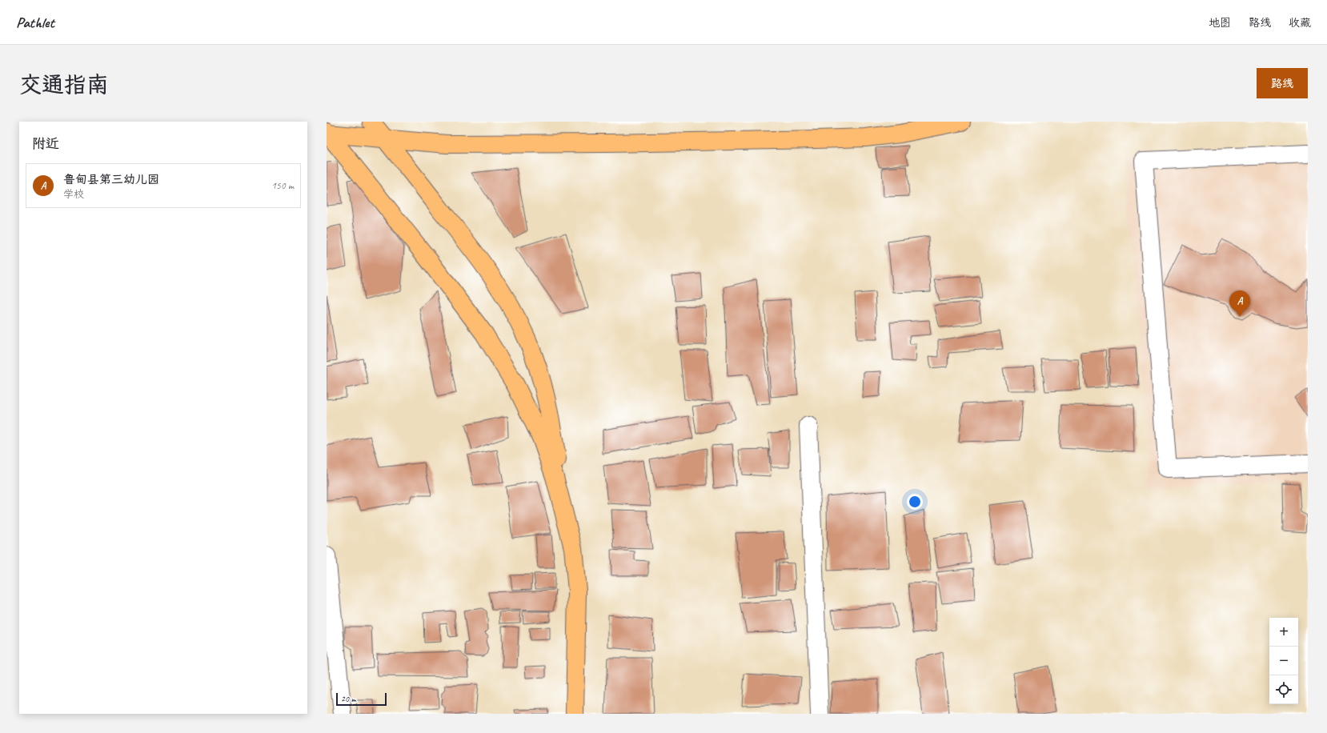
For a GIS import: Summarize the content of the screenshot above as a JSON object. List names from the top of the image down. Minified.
{"scale_bar":"20 m","page":{"header":"Pathlet","nav":["地图","路线","收藏"],"buttons":"路线","title":"交通指南","heading":"附近","list":[{"mark":"A","name":"鲁甸县第三幼儿园","note":"学校","value":"150 m"}],"pins":"A","map_buttons":["+","−"],"scale":"20 m"}}
